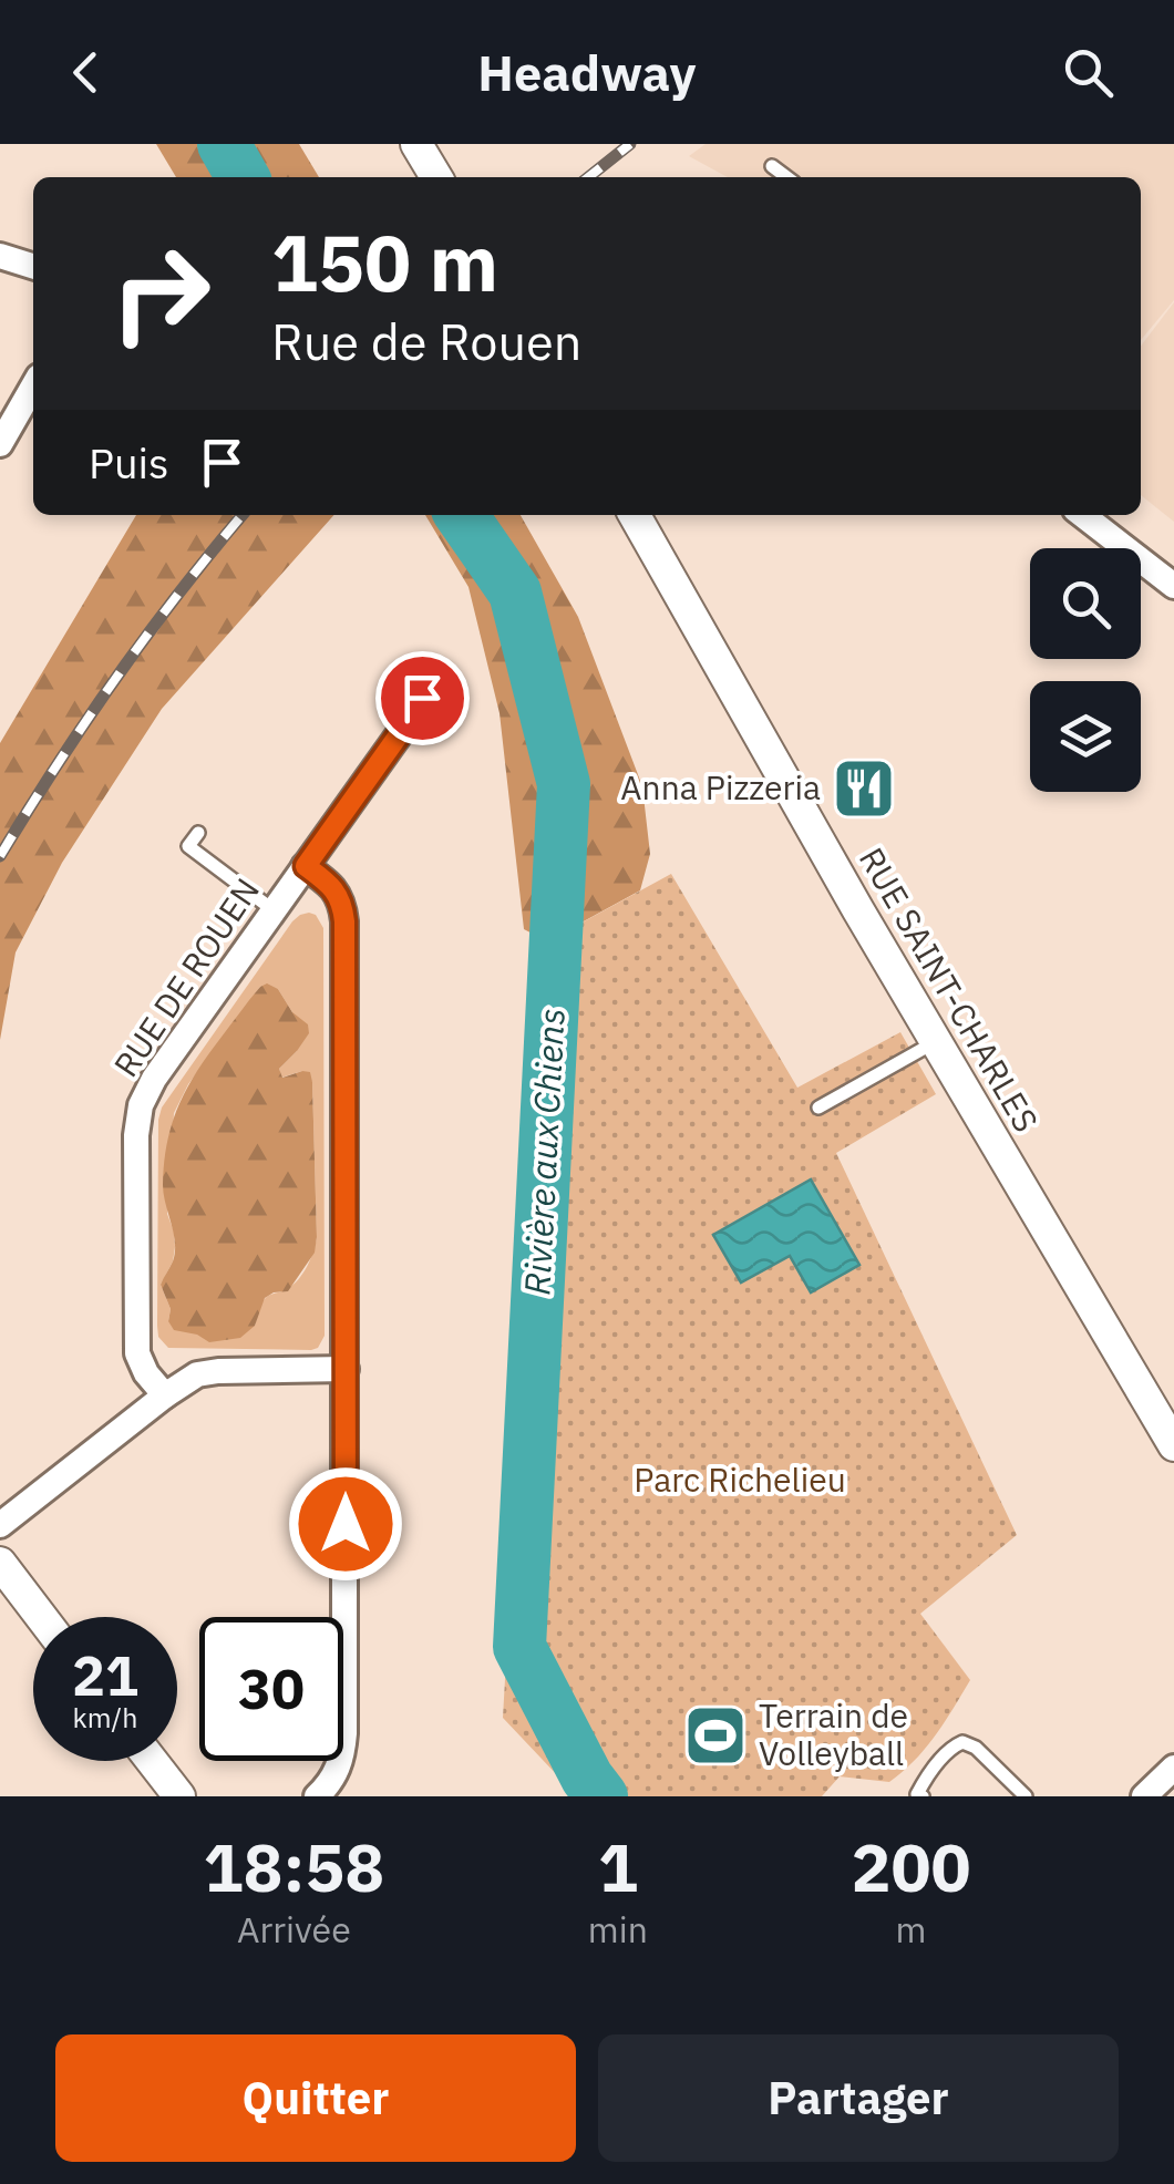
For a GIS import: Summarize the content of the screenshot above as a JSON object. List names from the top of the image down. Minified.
{"streets":{"street":["RUE DE ROUEN","RUE SAINT-CHARLES"]},"water":["Rivière aux Chiens"],"parks":["Parc Richelieu"],"places":{"restaurant":["Anna Pizzeria"],"sports":["Terrain de Volleyball"]},"page":{"header":"Headway","turn":["150 m","Rue de Rouen"],"then":"Puis","speed":"21 km/h","limit":"30","eta":["18:58","Arrivée","1","min","200","m"],"buttons":["Quitter","Partager"]}}
